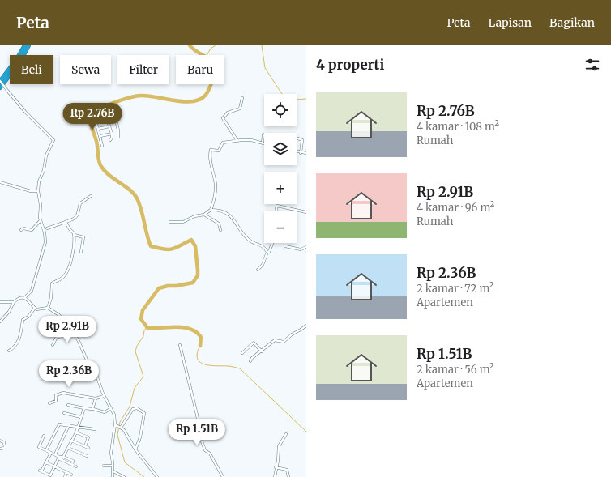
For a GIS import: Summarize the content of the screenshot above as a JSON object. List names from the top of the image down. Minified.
{"page":{"header":"Peta","nav":["Peta","Lapisan","Bagikan"],"heading":"4 properti","chip":["Beli","Sewa","Filter","Baru"],"list":[{"name":"Rp 2.76B","note":"4 kamar · 108 m² · Rumah"},{"name":"Rp 2.91B","note":"4 kamar · 96 m² · Rumah"},{"name":"Rp 2.36B","note":"2 kamar · 72 m² · Apartemen"},{"name":"Rp 1.51B","note":"2 kamar · 56 m² · Apartemen"}],"map_buttons":["+","−"],"price":["Rp 2.76B","Rp 2.91B","Rp 2.36B","Rp 1.51B"]}}
